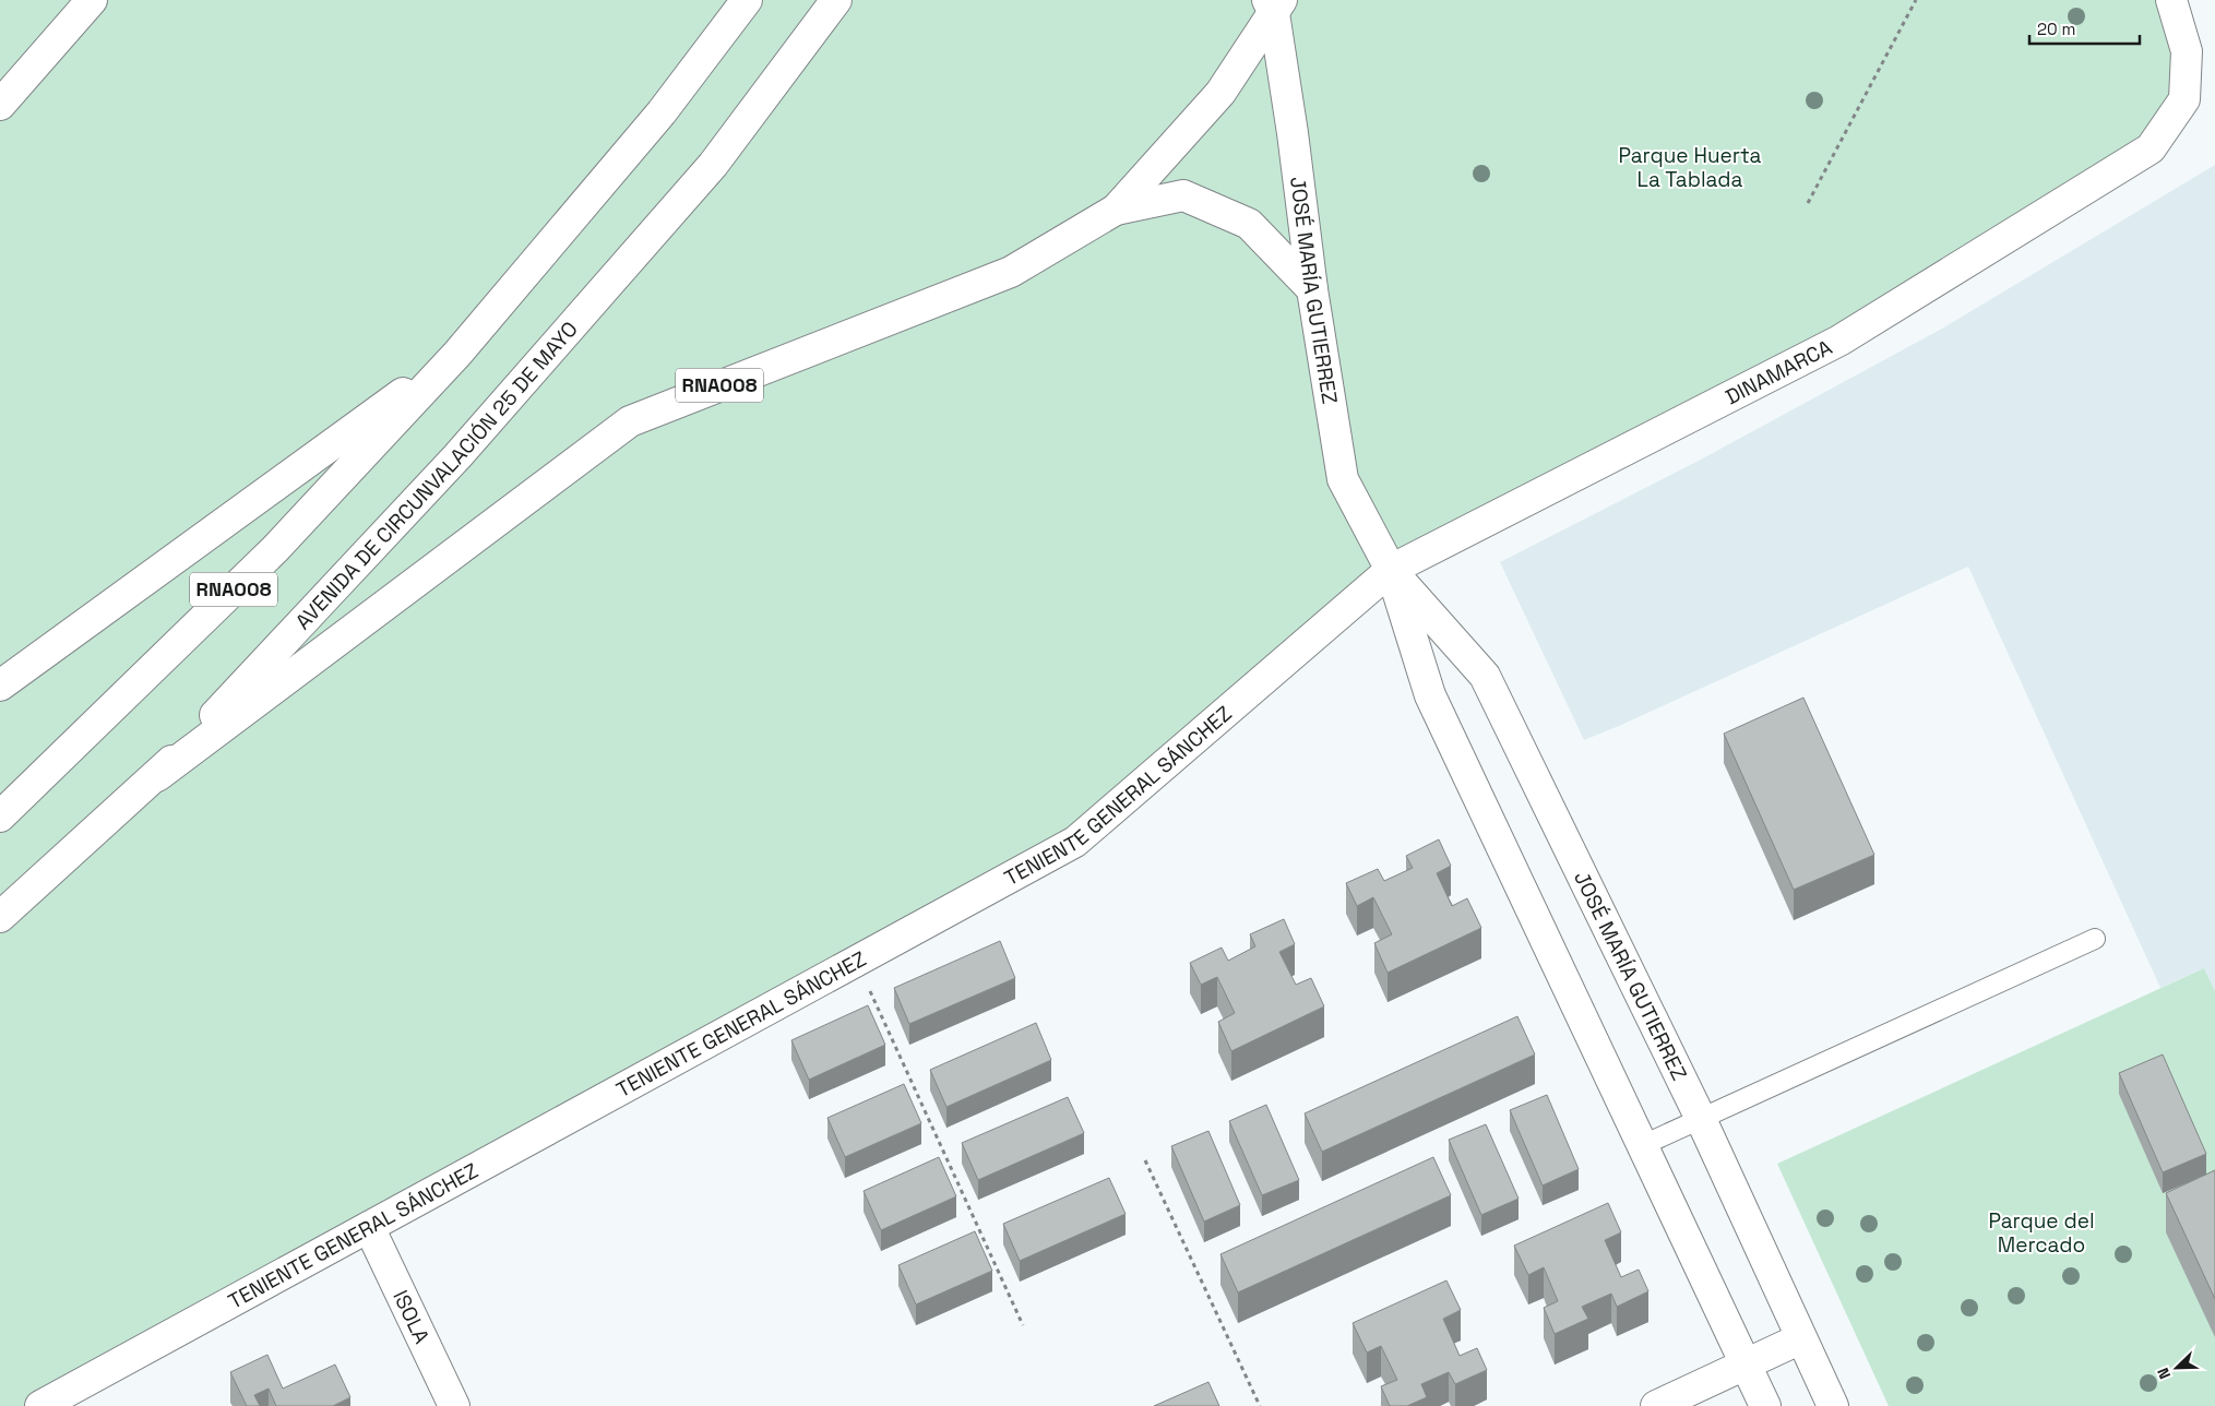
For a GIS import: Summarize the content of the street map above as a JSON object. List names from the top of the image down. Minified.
{"streets":{"main road":["JOSÉ MARÍA GUTIERREZ","DINAMARCA","RNA008","AVENIDA DE CIRCUNVALACIÓN 25 DE MAYO","TENIENTE GENERAL SÁNCHEZ","ISOLA"]},"crossings":[["JOSÉ MARÍA GUTIERREZ","DINAMARCA"],["JOSÉ MARÍA GUTIERREZ","RNA008"],["JOSÉ MARÍA GUTIERREZ","TENIENTE GENERAL SÁNCHEZ"],["DINAMARCA","TENIENTE GENERAL SÁNCHEZ"],["RNA008","AVENIDA DE CIRCUNVALACIÓN 25 DE MAYO"],["TENIENTE GENERAL SÁNCHEZ","ISOLA"]],"parks":["Parque Huerta La Tablada","Parque del Mercado"],"scale_bar":"20 m","north":"bottom left"}
